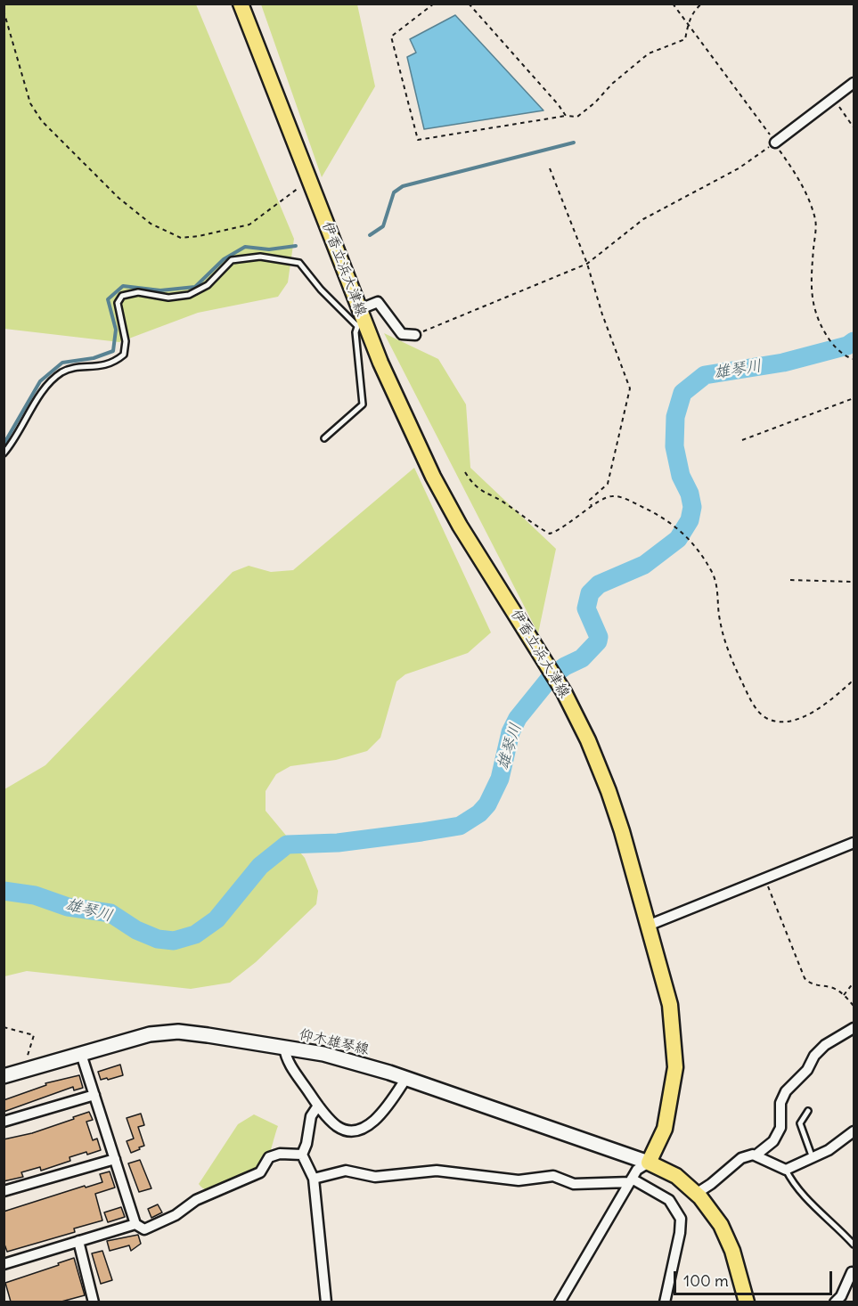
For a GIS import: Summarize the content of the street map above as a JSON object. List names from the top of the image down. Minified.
{"streets":{"main road":["伊香立浜大津線","仰木雄琴線"]},"crossings":[["伊香立浜大津線","仰木雄琴線"]],"water":["雄琴川"],"scale_bar":"100 m"}
